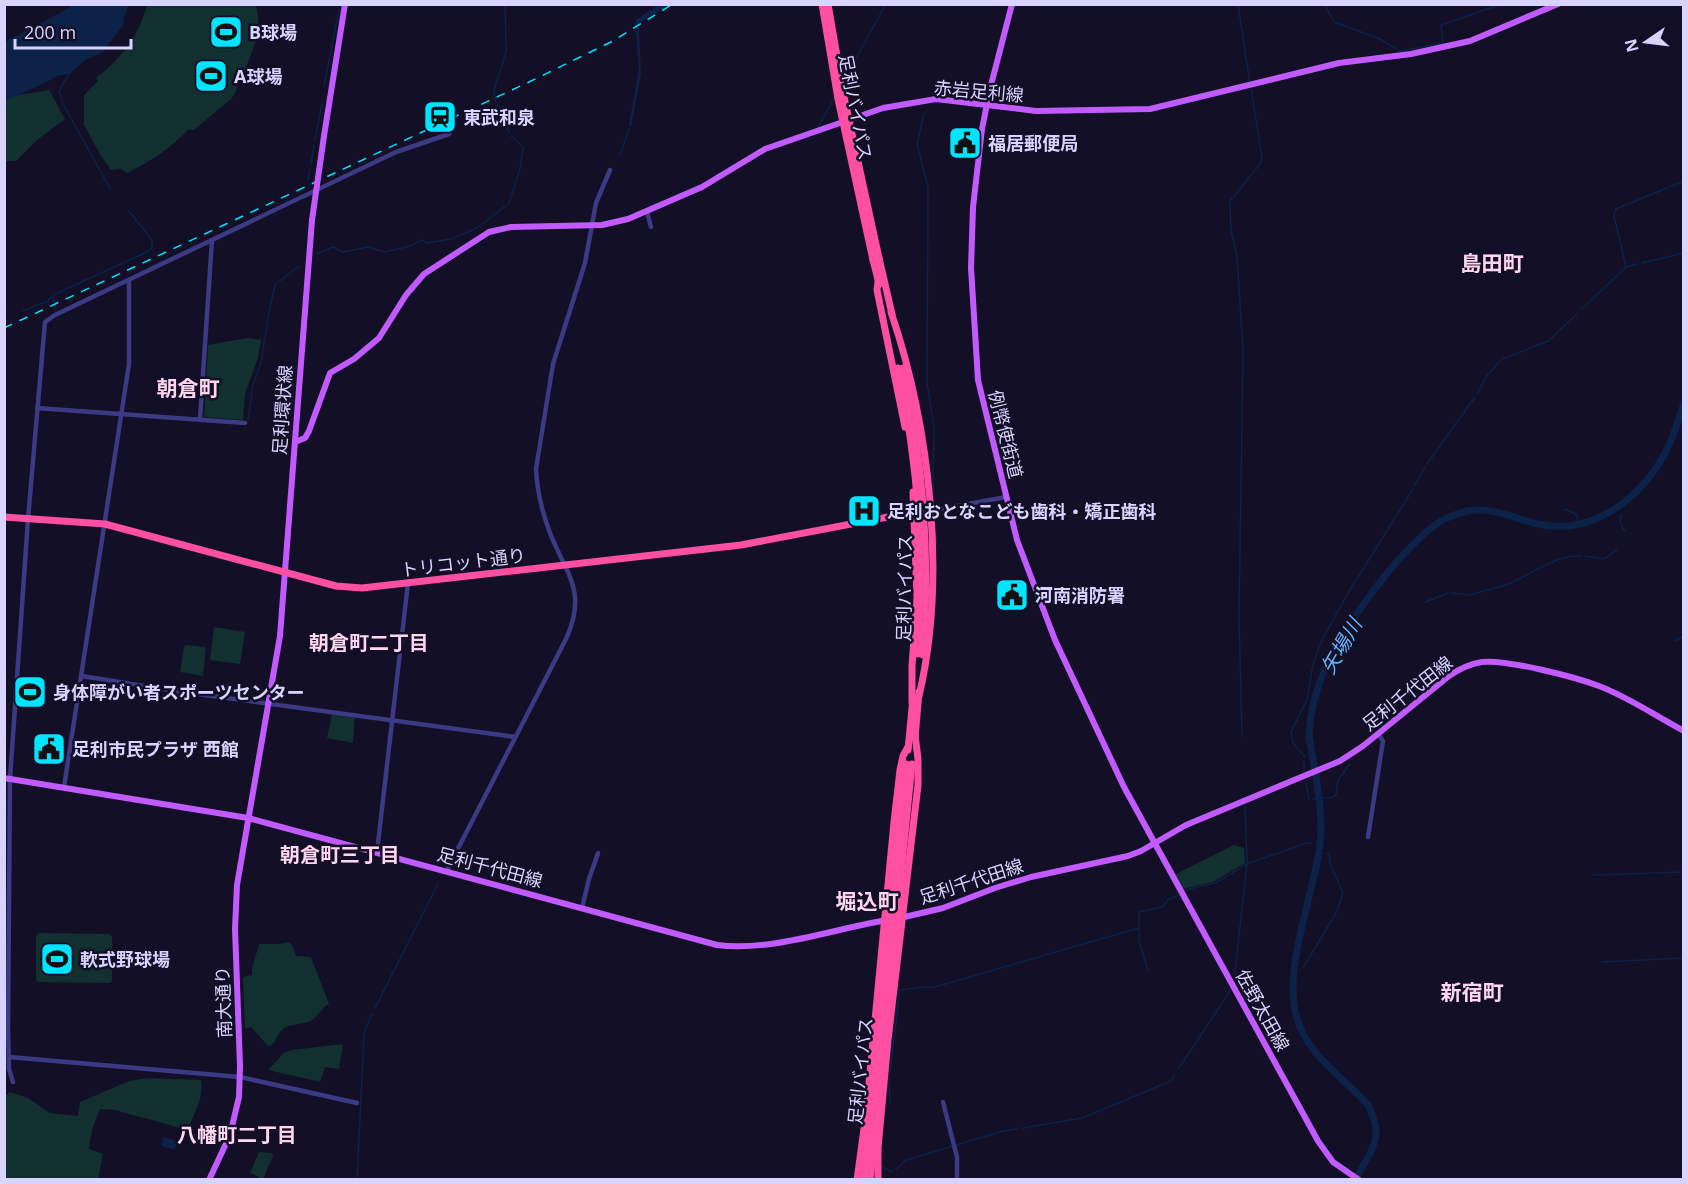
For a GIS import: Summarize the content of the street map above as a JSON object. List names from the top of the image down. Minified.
{"streets":{"highway":["足利バイパス","トリコット通り"],"main road":["赤岩足利線","足利環状線","例幣使街道","足利千代田線","南大通り","佐野太田線"]},"crossings":[["赤岩足利線","足利環状線"],["赤岩足利線","例幣使街道"],["足利環状線","トリコット通り"],["足利環状線","足利千代田線"],["足利環状線","南大通り"],["例幣使街道","足利千代田線"],["例幣使街道","佐野太田線"],["足利千代田線","南大通り"],["足利千代田線","佐野太田線"]],"districts":["島田町","朝倉町","朝倉町二丁目","朝倉町三丁目","堀込町","新宿町","八幡町二丁目"],"water":["矢場川"],"places":{"sports":["B球場","A球場","身体障がい者スポーツセンター","軟式野球場"],"station":["東武和泉"],"public building":["福居郵便局","河南消防署","足利市民プラザ 西館"],"hospital":["足利おとなこども歯科・矯正歯科"]},"scale_bar":"200 m","north":"left"}
